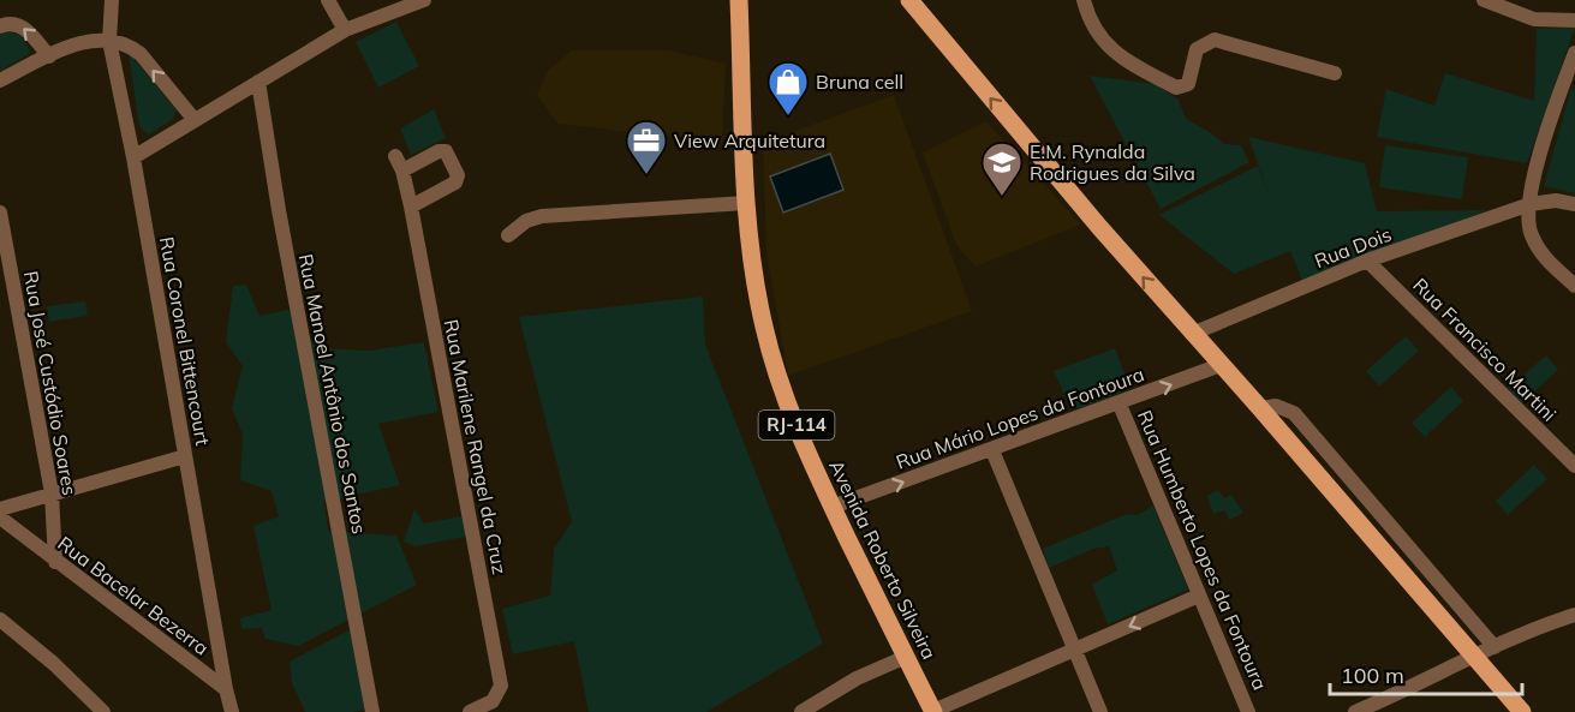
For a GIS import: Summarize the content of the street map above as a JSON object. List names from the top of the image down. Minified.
{"streets":{"main road":["RJ-114","Avenida Roberto Silveira"],"street":["Rua Dois","Rua Coronel Bittencourt","Rua Francisco Martini","Rua José Custódio Soares","Rua Manoel Antônio dos Santos","Rua Mário Lopes da Fontoura","Rua Marilene Rangel da Cruz","Rua Humberto Lopes da Fontoura","Rua Bacelar Bezerra"]},"crossings":[["Rua Dois","Rua Francisco Martini"],["Rua Coronel Bittencourt","Rua Bacelar Bezerra"],["Rua José Custódio Soares","Rua Bacelar Bezerra"],["Rua Mário Lopes da Fontoura","Rua Humberto Lopes da Fontoura"],["Rua Mário Lopes da Fontoura","Avenida Roberto Silveira"]],"one_way":["Rua Mário Lopes da Fontoura"],"places":{"shop":["Bruna cell"],"office":["View Arquitetura"],"school or university":["E.M. Rynalda Rodrigues da Silva"]},"scale_bar":"100 m"}
